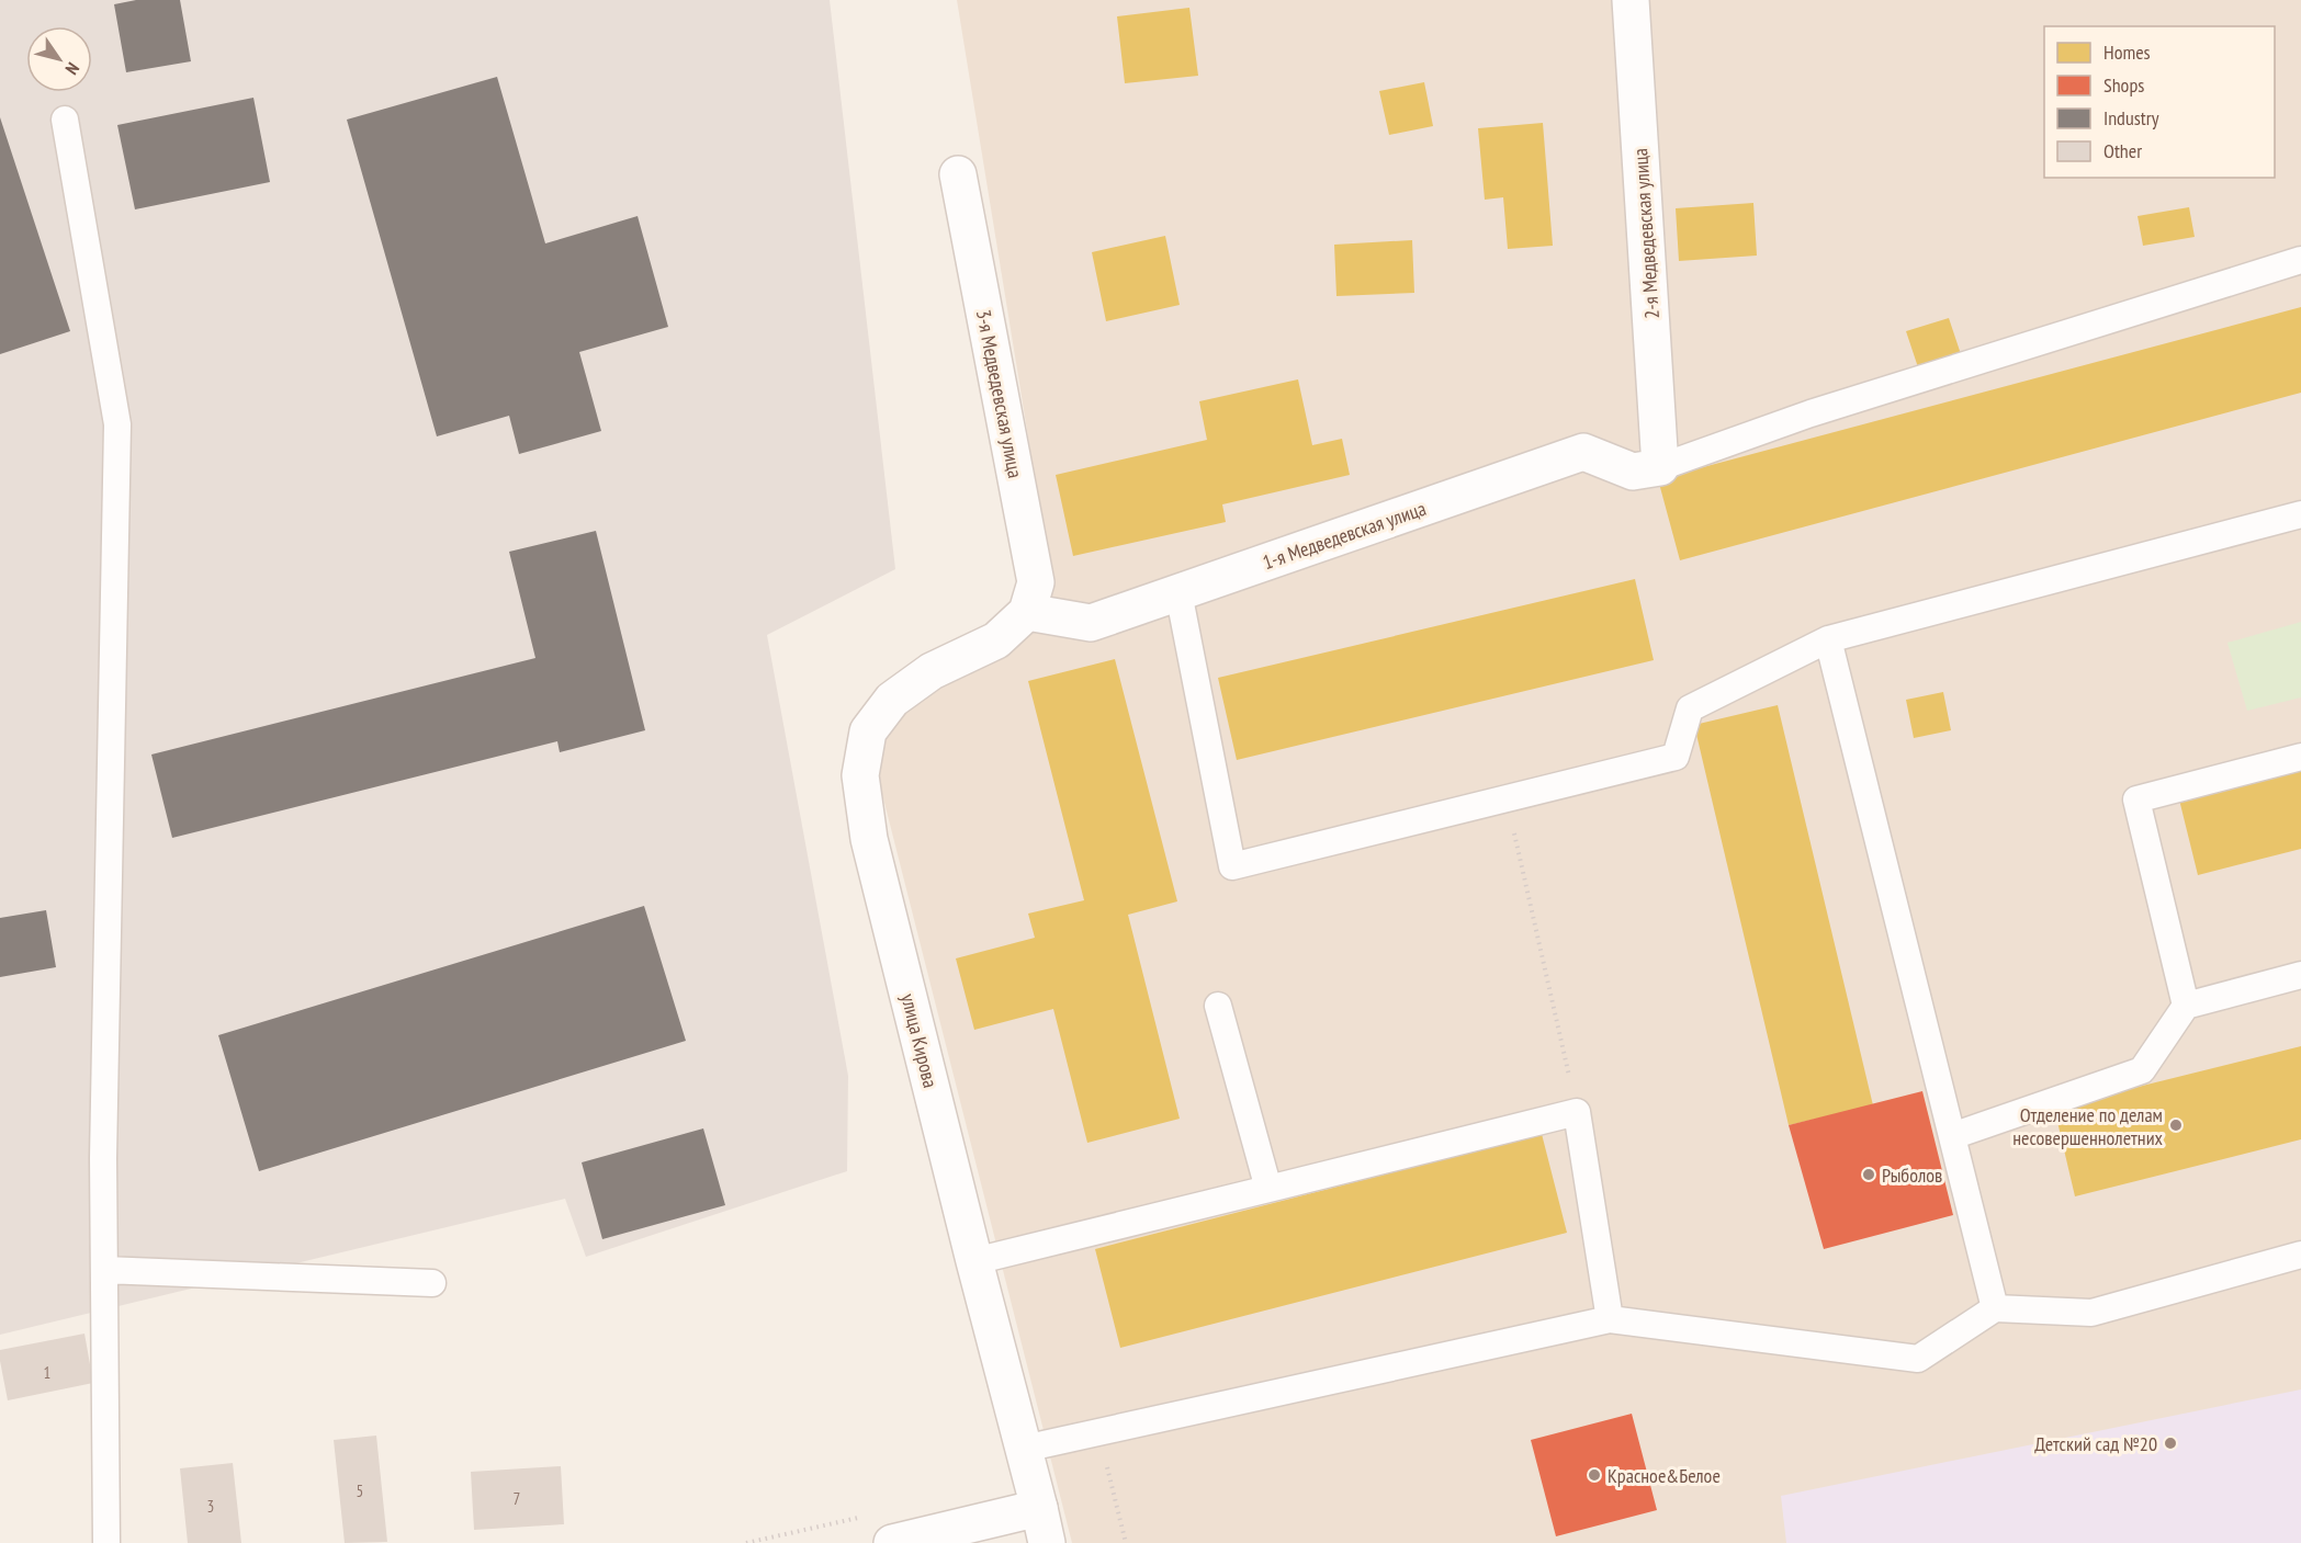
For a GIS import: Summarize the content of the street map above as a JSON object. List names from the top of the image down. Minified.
{"streets":{"street":["2-я Медведевская улица","3-я Медведевская улица","1-я Медведевская улица","улица Кирова"]},"crossings":[["2-я Медведевская улица","1-я Медведевская улица"],["3-я Медведевская улица","1-я Медведевская улица"],["3-я Медведевская улица","улица Кирова"],["1-я Медведевская улица","улица Кирова"]],"places":["Отделение по делам несовершеннолетних","Рыболов","Детский сад №20","Красное&Белое"],"house_numbers":["1","5","7","3"],"legend":["Homes","Shops","Industry","Other"],"north":"bottom right"}
